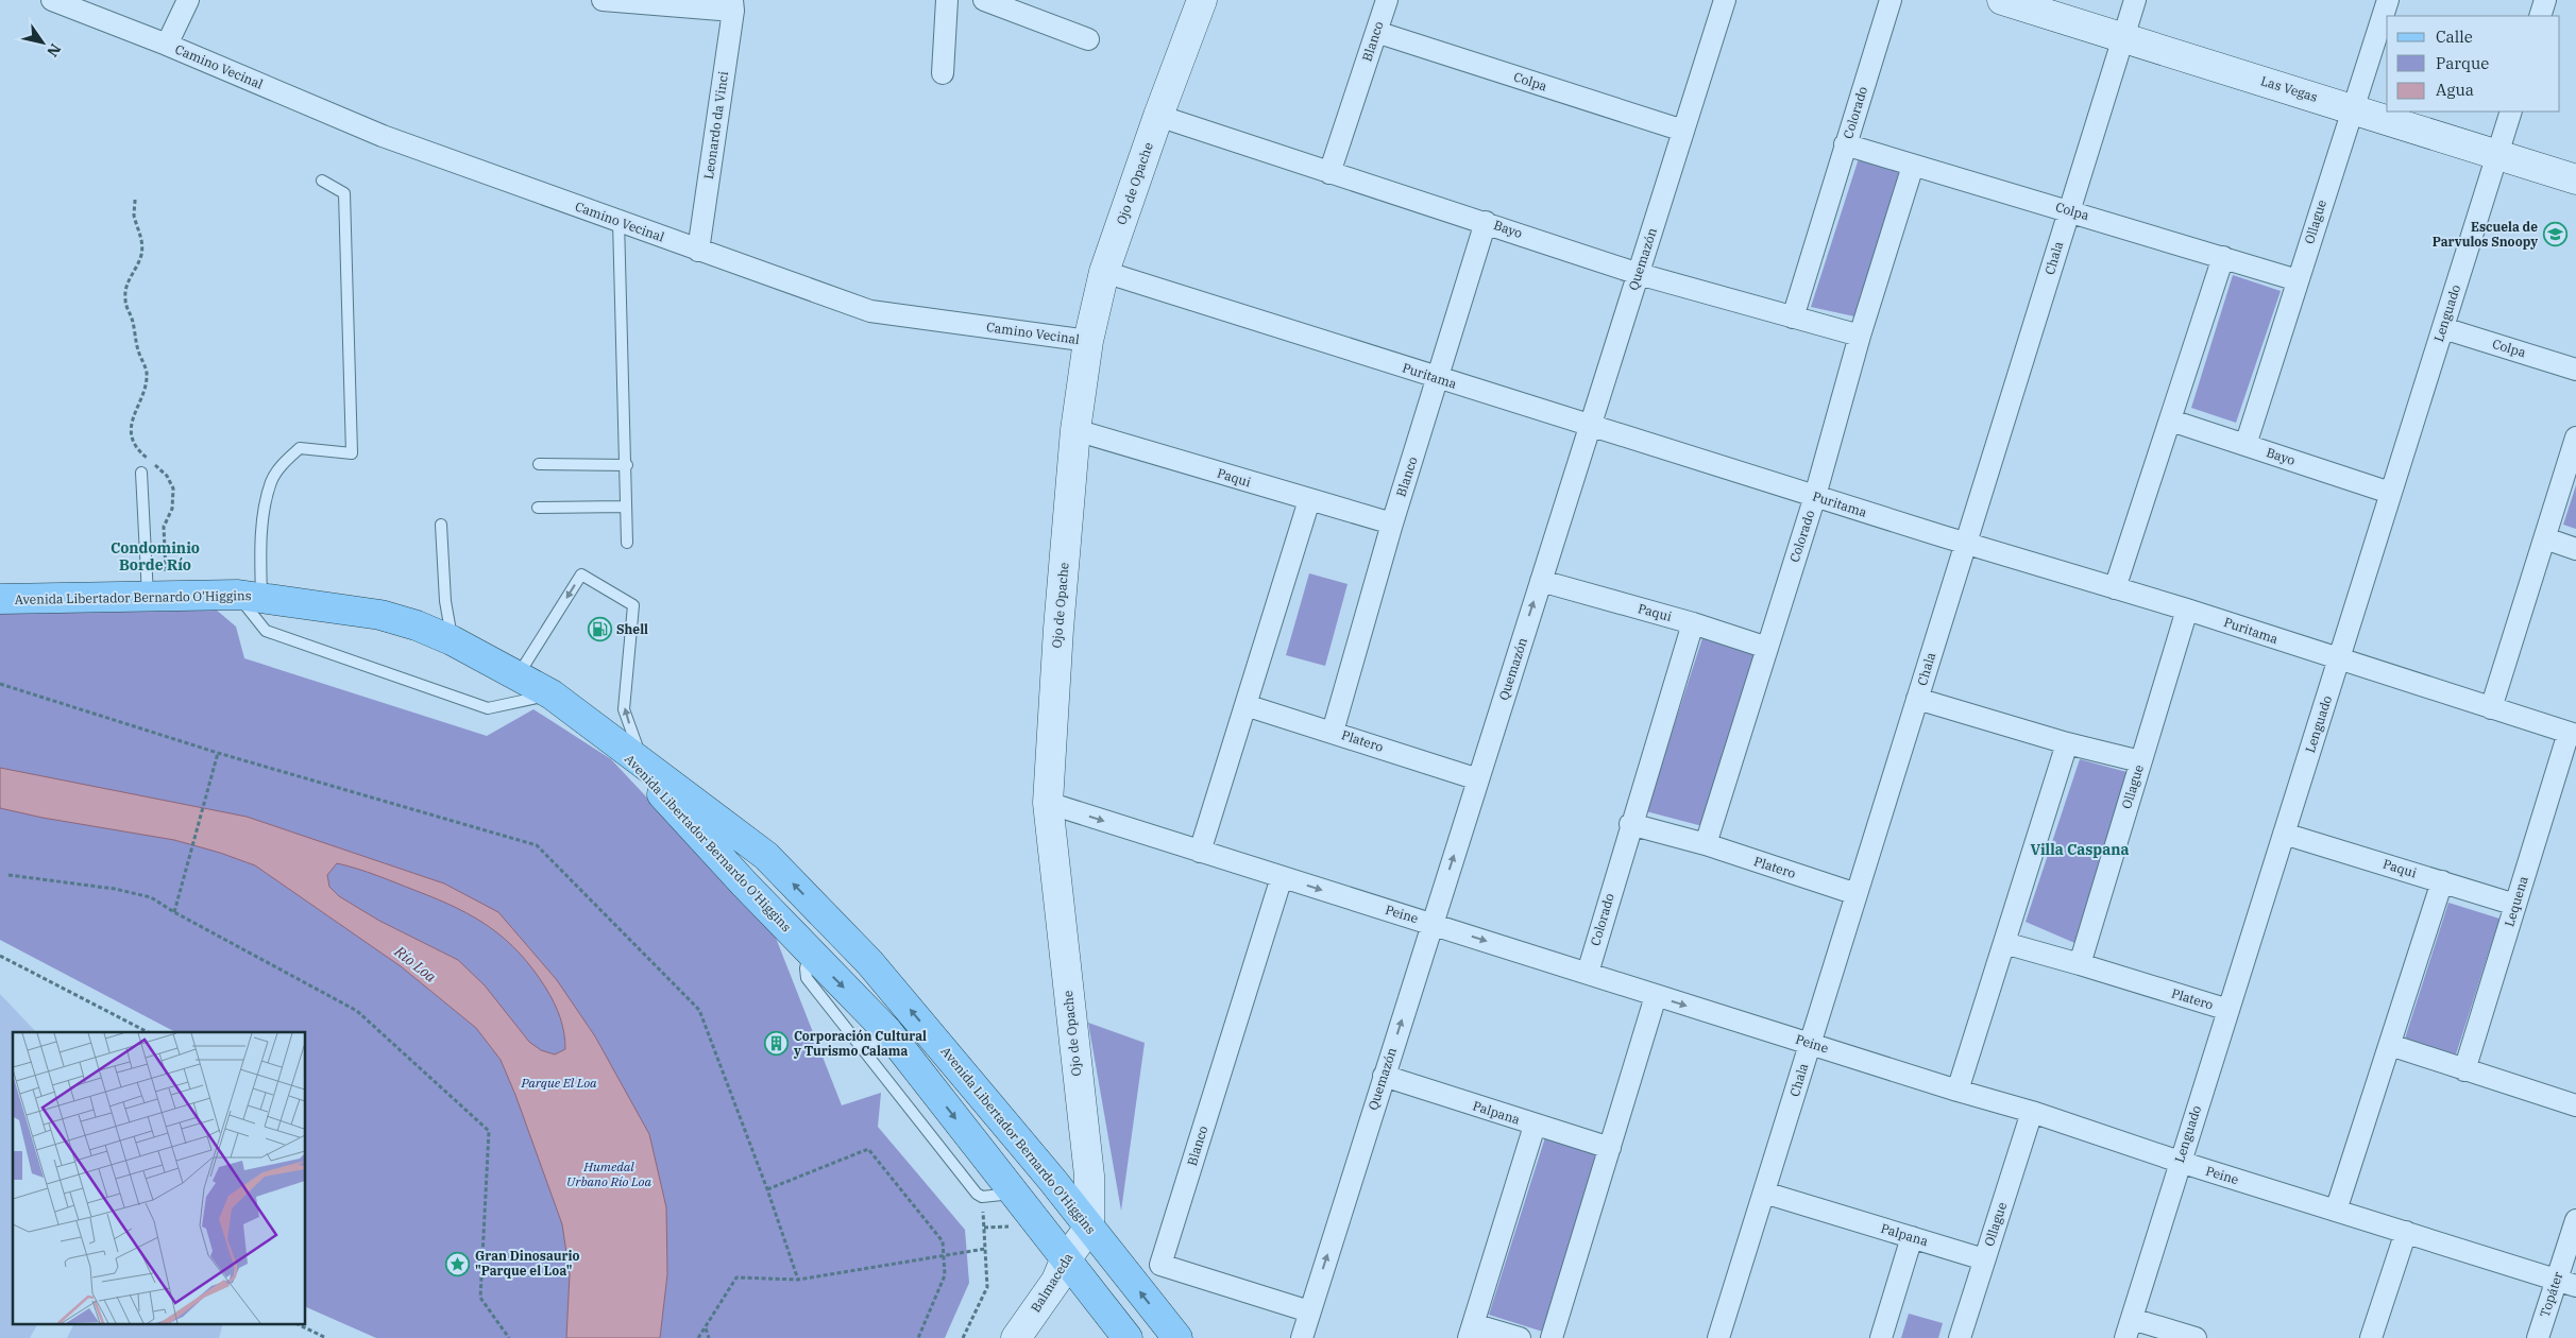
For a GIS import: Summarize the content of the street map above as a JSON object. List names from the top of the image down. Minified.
{"streets":{"main road":["Las Vegas","Ojo de Opache","Avenida Libertador Bernardo O'Higgins","Balmaceda"],"street":["Blanco","Camino Vecinal","Colpa","Colorado","Leonardo da Vinci","Ollague","Bayo","Chala","Quemazón","Lenguado","Puritama","Paqui","Platero","Lequena","Peine","Palpana","Topáter"]},"crossings":[["Blanco","Colpa"],["Blanco","Bayo"],["Blanco","Quemazón"],["Blanco","Puritama"],["Blanco","Paqui"],["Blanco","Platero"],["Blanco","Peine"],["Camino Vecinal","Leonardo da Vinci"],["Camino Vecinal","Ojo de Opache"],["Colpa","Colorado"],["Colpa","Ollague"],["Colpa","Chala"],["Colpa","Quemazón"],["Colpa","Lenguado"],["Las Vegas","Ollague"],["Las Vegas","Chala"],["Las Vegas","Lenguado"],["Colorado","Bayo"],["Colorado","Puritama"],["Colorado","Paqui"],["Colorado","Platero"],["Colorado","Peine"],["Ojo de Opache","Bayo"],["Ojo de Opache","Puritama"],["Ojo de Opache","Paqui"],["Ojo de Opache","Avenida Libertador Bernardo O'Higgins"],["Ojo de Opache","Peine"],["Ojo de Opache","Balmaceda"],["Ollague","Bayo"],["Ollague","Puritama"],["Ollague","Platero"],["Ollague","Peine"],["Ollague","Palpana"],["Bayo","Quemazón"],["Bayo","Lenguado"],["Chala","Puritama"],["Chala","Platero"],["Chala","Peine"],["Chala","Palpana"],["Quemazón","Puritama"],["Quemazón","Paqui"],["Quemazón","Platero"],["Quemazón","Peine"],["Quemazón","Palpana"],["Lenguado","Puritama"],["Lenguado","Paqui"],["Lenguado","Platero"],["Lenguado","Peine"],["Puritama","Lequena"],["Paqui","Lequena"],["Avenida Libertador Bernardo O'Higgins","Balmaceda"],["Peine","Topáter"]],"one_way":["Quemazón","Peine"],"districts":["Condominio Borde Río","Villa Caspana"],"water":["Río Loa"],"parks":["Parque El Loa","Humedal Urbano Río Loa"],"places":{"school or university":["Escuela de Parvulos Snoopy"],"fuel station":["Shell"],"building":["Corporación Cultural y Turismo Calama"],"place":["Gran Dinosaurio \"Parque el Loa\""]},"legend":["Calle","Parque","Agua"],"north":"bottom right"}
